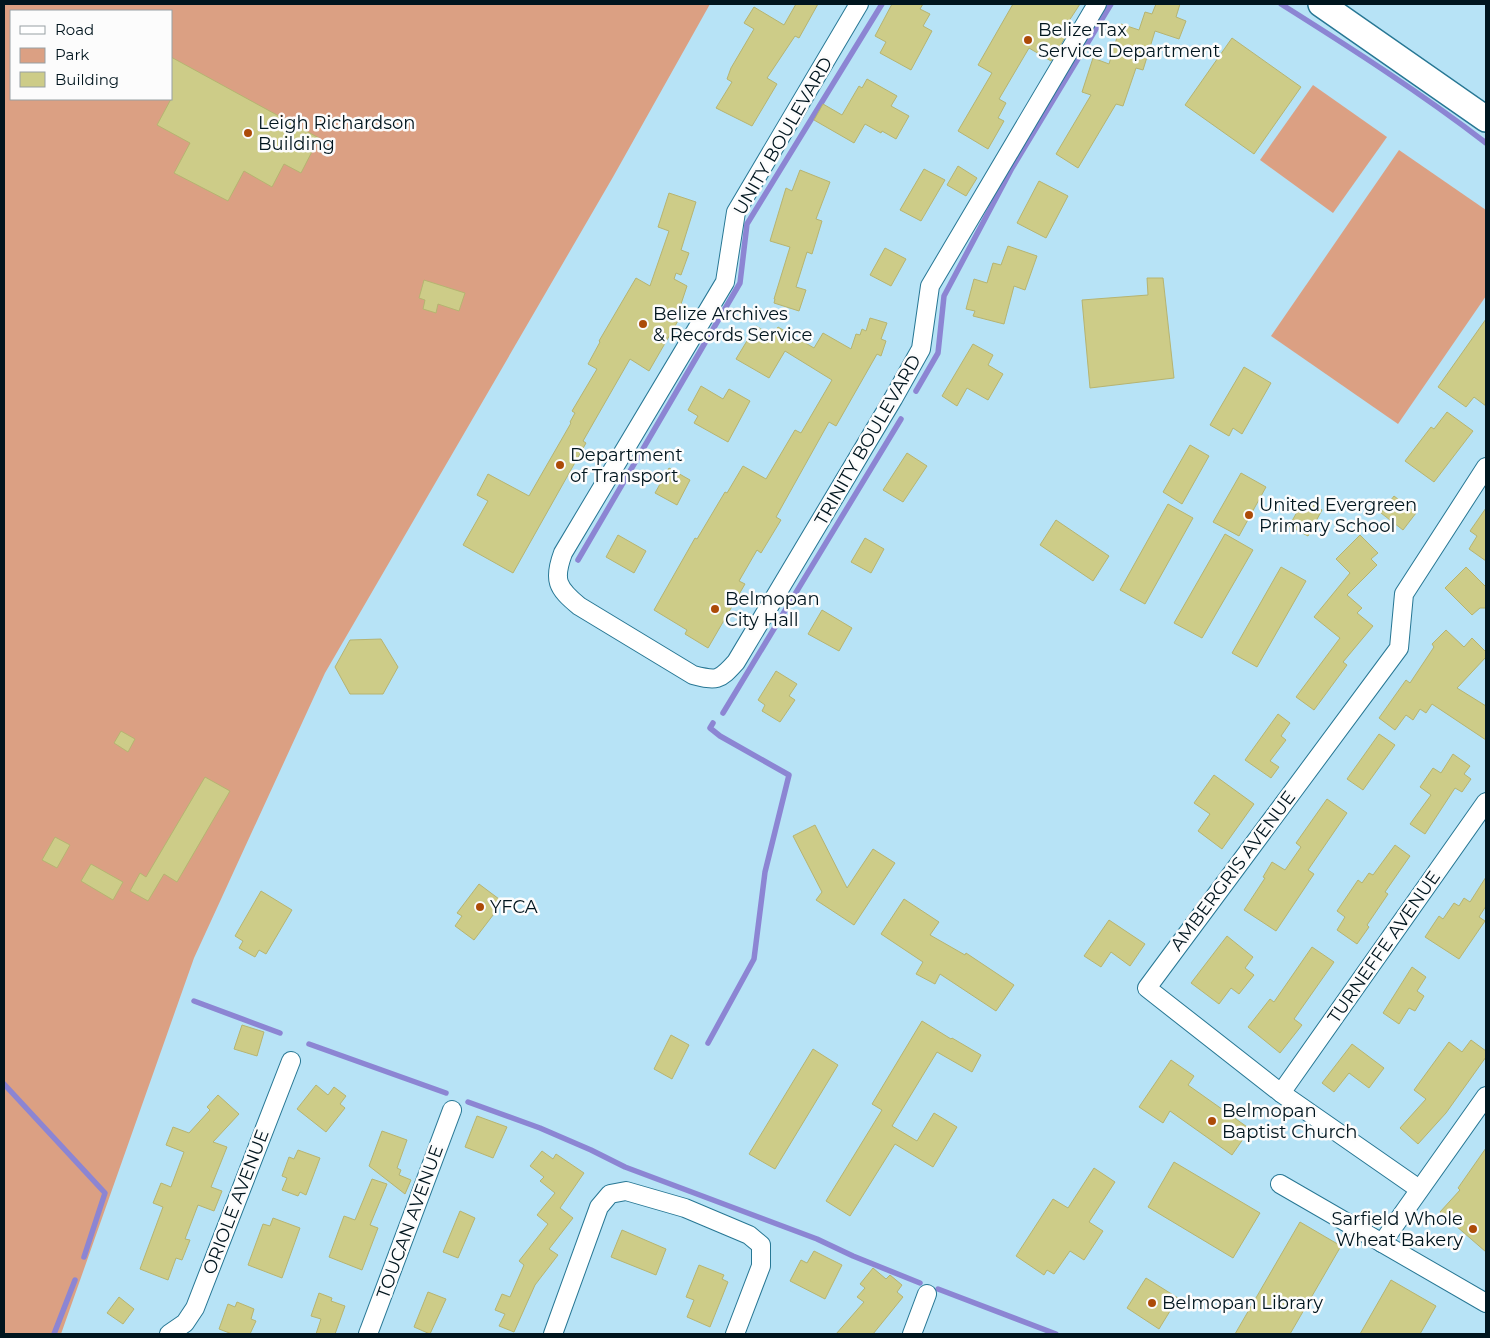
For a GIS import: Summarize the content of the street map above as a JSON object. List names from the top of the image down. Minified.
{"streets":{"street":["UNITY BOULEVARD","TRINITY BOULEVARD","AMBERGRIS AVENUE","TURNEFFE AVENUE","ORIOLE AVENUE","TOUCAN AVENUE"]},"crossings":[["UNITY BOULEVARD","TRINITY BOULEVARD"],["AMBERGRIS AVENUE","TURNEFFE AVENUE"]],"places":["Belize Tax Service Department","Leigh Richardson Building","Belize Archives & Records Service","Department of Transport","United Evergreen Primary School","Belmopan City Hall","YFCA","Belmopan Baptist Church","Sarfield Whole Wheat Bakery","Belmopan Library"],"legend":["Road","Park","Building"]}
